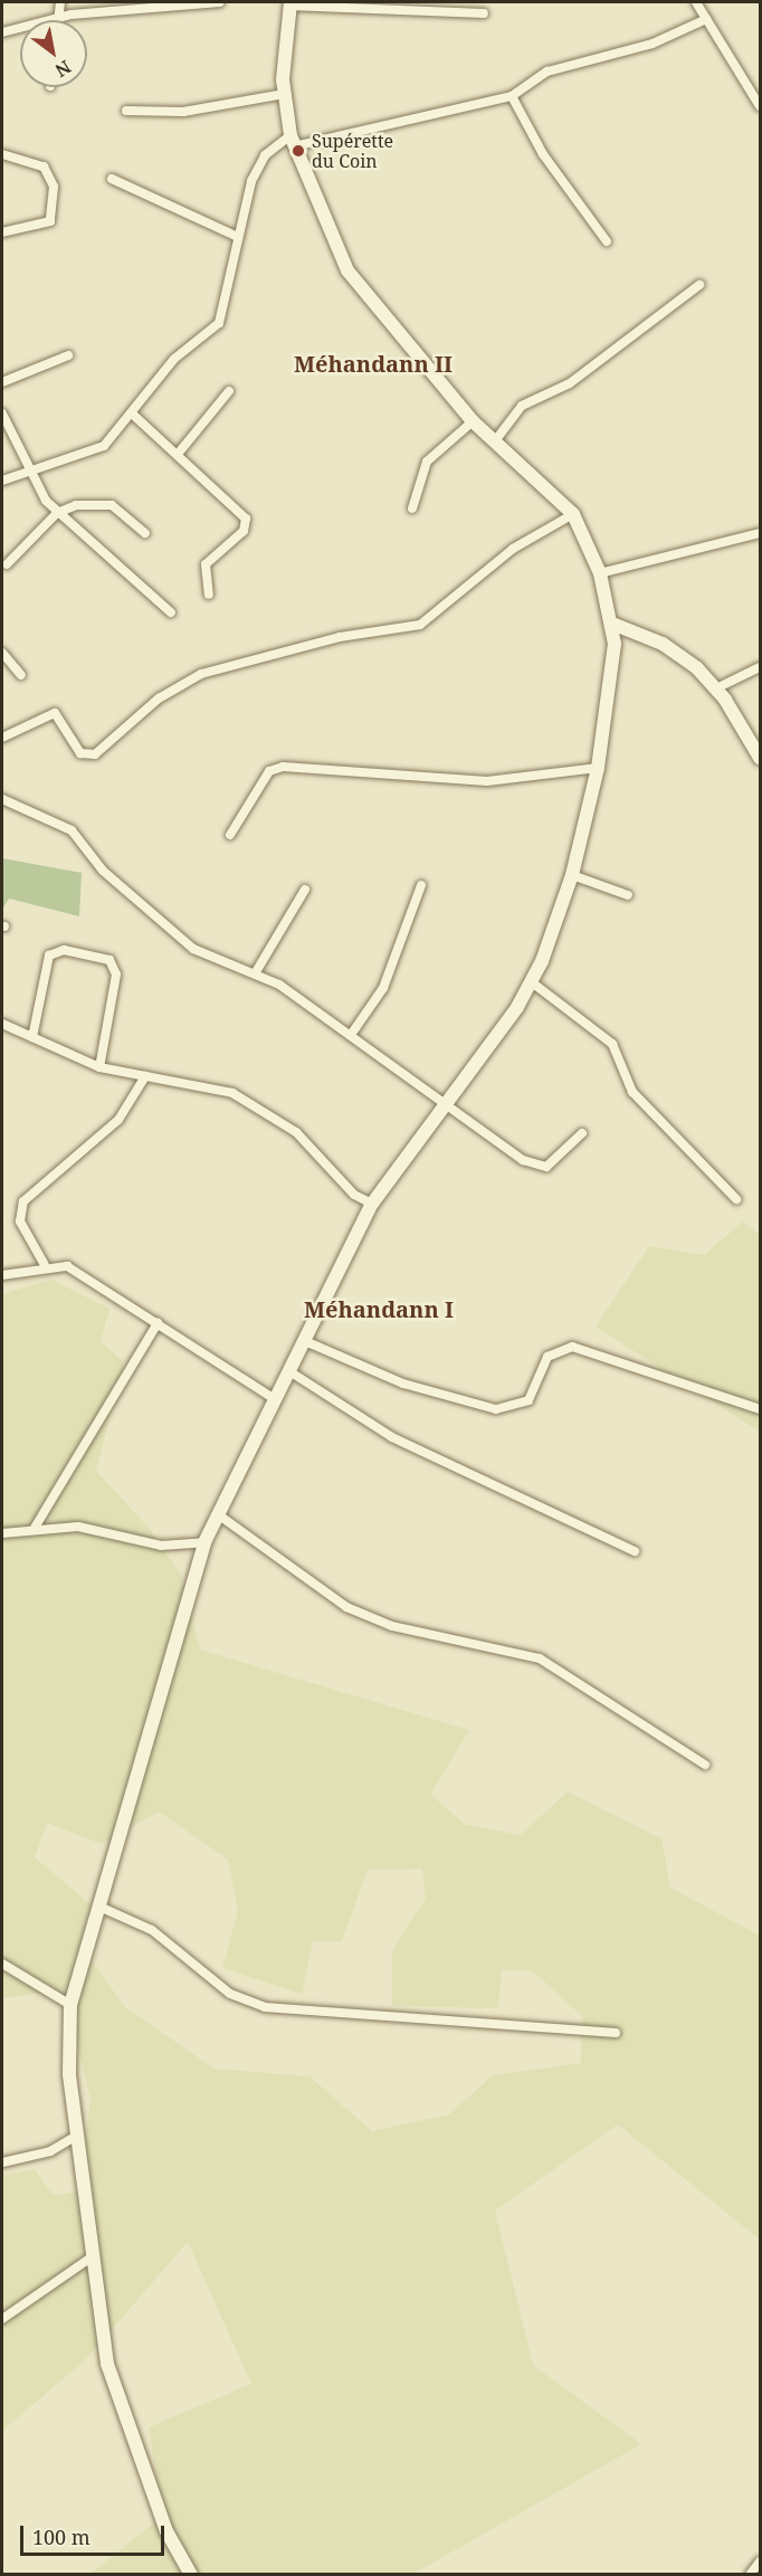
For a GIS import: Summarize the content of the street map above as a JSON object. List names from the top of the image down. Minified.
{"districts":["Méhandann II","Méhandann I"],"places":["Supérette du Coin"],"scale_bar":"100 m","north":"bottom right"}
